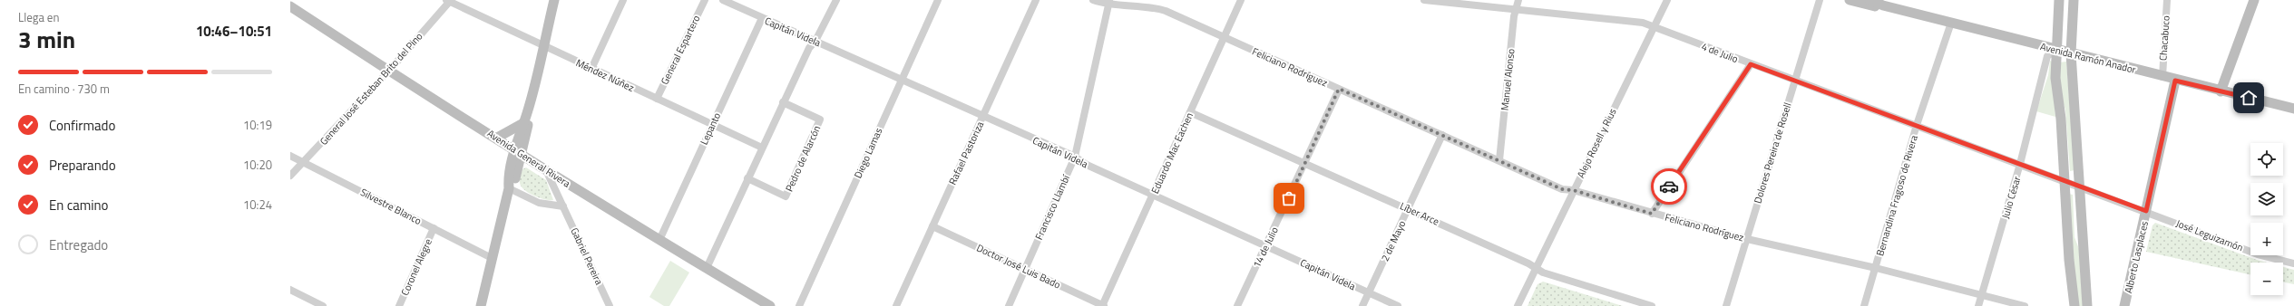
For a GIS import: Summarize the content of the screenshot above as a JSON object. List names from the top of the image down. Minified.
{"streets":{"main road":["Avenida Ramón Anador","Avenida General Rivera","Alberto Lasplaces"],"street":["Capitán Videla","Chacabuco","General Espartero","4 de Julio","Feliciano Rodríguez","Méndez Núñez","Manuel Alonso","General José Esteban Brito del Pino","Lepanto","Alejo Rosell y Rius","Diego Lamas","Rafael Pastoriza","Eduardo Mac Eachen","Dolores Pereira de Rosell","Pedro de Alarcón","Bernandina Fragoso de Rivera","Julio César","Silvestre Blanco","Francisco Llambí","Líber Arce","José Leguizamón","2 de Mayo","14 de Julio","Gabriel Pereira","Doctor José Luis Bado","Coronel Alegre"]},"crossings":[["Capitán Videla","Lepanto"],["Capitán Videla","Diego Lamas"],["Capitán Videla","Rafael Pastoriza"],["Capitán Videla","Eduardo Mac Eachen"],["Capitán Videla","Francisco Llambí"],["Capitán Videla","2 de Mayo"],["Capitán Videla","14 de Julio"],["Chacabuco","Avenida Ramón Anador"],["General Espartero","Méndez Núñez"],["4 de Julio","Manuel Alonso"],["4 de Julio","Alejo Rosell y Rius"],["4 de Julio","Dolores Pereira de Rosell"],["4 de Julio","Bernandina Fragoso de Rivera"],["4 de Julio","Julio César"],["4 de Julio","José Leguizamón"],["4 de Julio","Alberto Lasplaces"],["Avenida Ramón Anador","Bernandina Fragoso de Rivera"],["Avenida Ramón Anador","Julio César"],["Avenida Ramón Anador","Alberto Lasplaces"],["Feliciano Rodríguez","Manuel Alonso"],["Feliciano Rodríguez","Alejo Rosell y Rius"],["Feliciano Rodríguez","Eduardo Mac Eachen"],["Feliciano Rodríguez","Dolores Pereira de Rosell"],["Feliciano Rodríguez","Bernandina Fragoso de Rivera"],["Feliciano Rodríguez","Julio César"],["Feliciano Rodríguez","Francisco Llambí"],["Feliciano Rodríguez","2 de Mayo"],["Feliciano Rodríguez","14 de Julio"],["Méndez Núñez","General José Esteban Brito del Pino"],["Méndez Núñez","Lepanto"],["General José Esteban Brito del Pino","Avenida General Rivera"],["General José Esteban Brito del Pino","Silvestre Blanco"],["Lepanto","Avenida General Rivera"],["Alejo Rosell y Rius","Líber Arce"],["Rafael Pastoriza","Doctor José Luis Bado"],["Eduardo Mac Eachen","Líber Arce"],["Eduardo Mac Eachen","Doctor José Luis Bado"],["Avenida General Rivera","Gabriel Pereira"],["Silvestre Blanco","Coronel Alegre"],["Francisco Llambí","Doctor José Luis Bado"],["Líber Arce","2 de Mayo"],["Líber Arce","14 de Julio"],["José Leguizamón","Alberto Lasplaces"]],"page":{"heading":["3 min","Llega en","10:46–10:51"],"bar":"En camino · 730 m","list":[["Confirmado","10:19"],["Preparando","10:20"],["En camino","10:24"],"Entregado"],"map_buttons":["+","−"]}}
